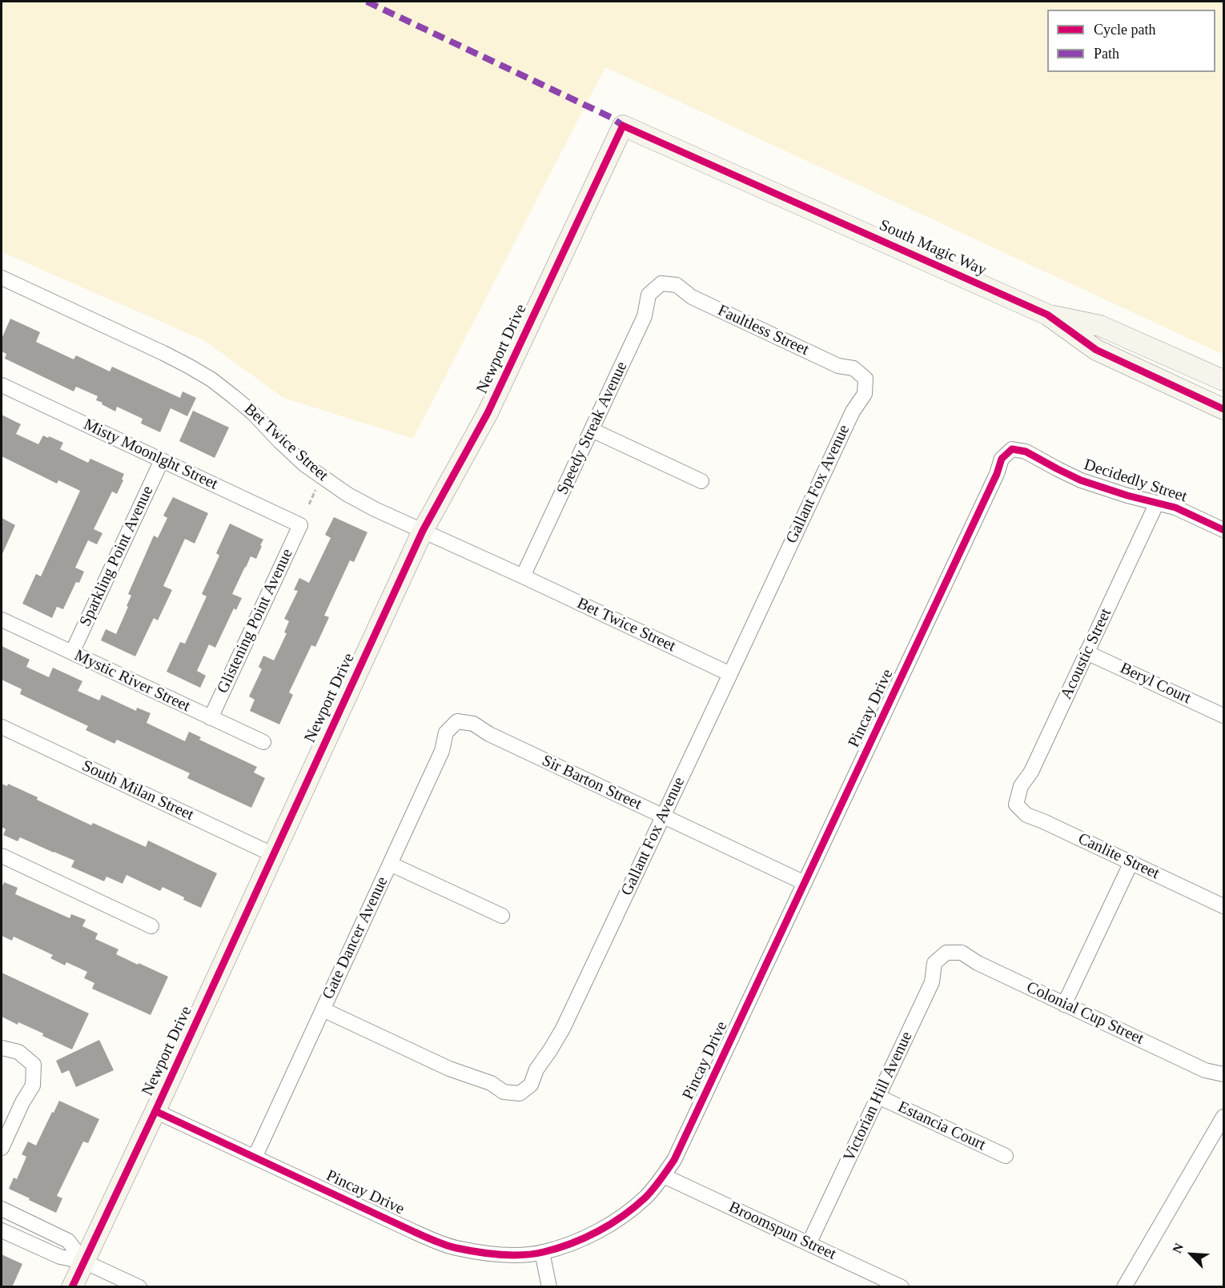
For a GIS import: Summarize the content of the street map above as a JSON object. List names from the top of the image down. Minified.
{"streets":{"street":["South Magic Way","Faultless Street","Newport Drive","Speedy Streak Avenue","Bet Twice Street","Misty Moonlght Street","Decidedly Street","Gallant Fox Avenue","Sparkling Point Avenue","Glistening Point Avenue","Acoustic Street","Mystic River Street","Beryl Court","Pincay Drive","Sir Barton Street","South Milan Street","Canlite Street","Gate Dancer Avenue","Colonial Cup Street","Victorian Hill Avenue","Estancia Court","Broomspun Street"]},"crossings":[["South Magic Way","Newport Drive"],["Faultless Street","Speedy Streak Avenue"],["Faultless Street","Gallant Fox Avenue"],["Newport Drive","Bet Twice Street"],["Newport Drive","Pincay Drive"],["Newport Drive","South Milan Street"],["Speedy Streak Avenue","Bet Twice Street"],["Bet Twice Street","Gallant Fox Avenue"],["Misty Moonlght Street","Sparkling Point Avenue"],["Misty Moonlght Street","Glistening Point Avenue"],["Decidedly Street","Acoustic Street"],["Decidedly Street","Pincay Drive"],["Gallant Fox Avenue","Sir Barton Street"],["Gallant Fox Avenue","Gate Dancer Avenue"],["Sparkling Point Avenue","Mystic River Street"],["Glistening Point Avenue","Mystic River Street"],["Acoustic Street","Beryl Court"],["Acoustic Street","Canlite Street"],["Pincay Drive","Sir Barton Street"],["Pincay Drive","Gate Dancer Avenue"],["Pincay Drive","Broomspun Street"],["Sir Barton Street","Gate Dancer Avenue"],["Colonial Cup Street","Victorian Hill Avenue"],["Victorian Hill Avenue","Estancia Court"],["Victorian Hill Avenue","Broomspun Street"]],"legend":["Cycle path","Path"],"north":"top left"}
